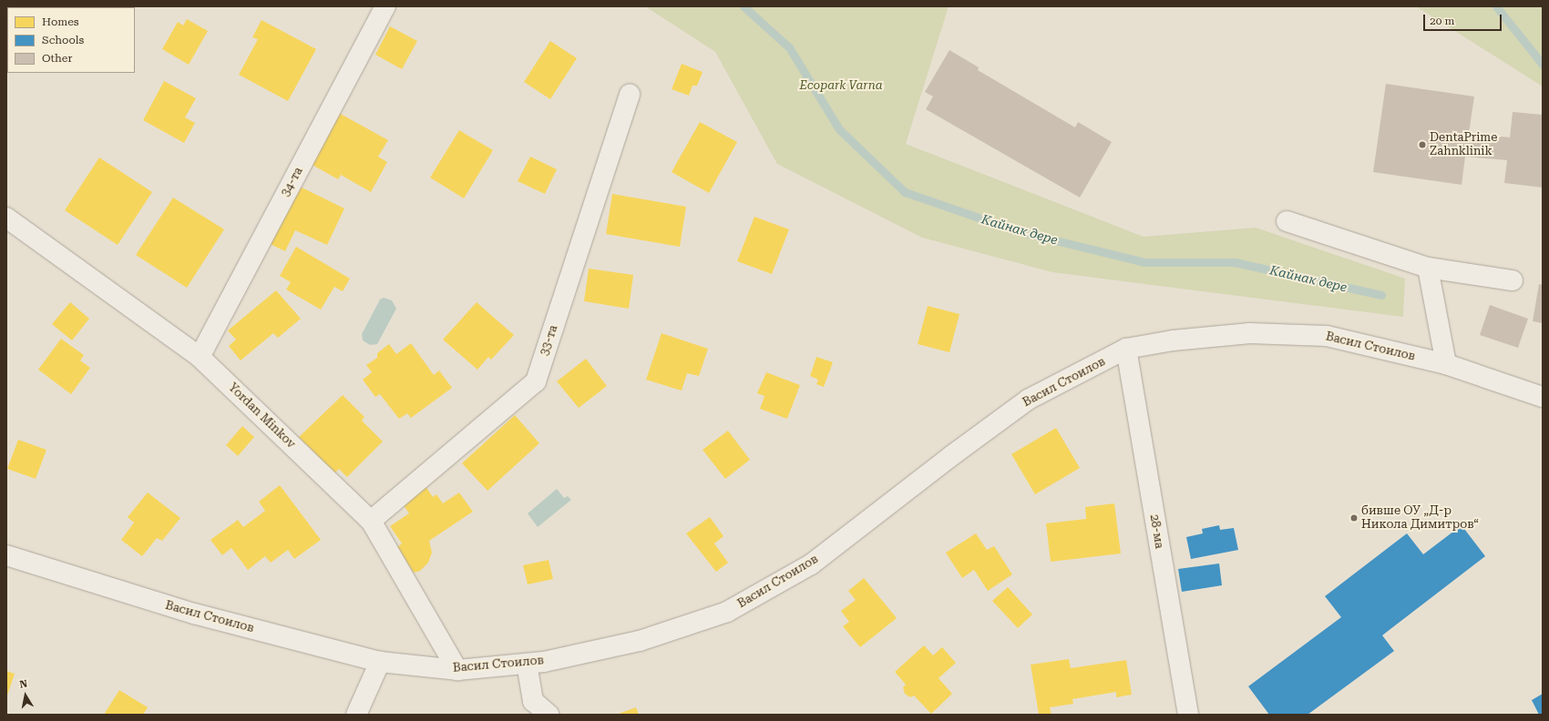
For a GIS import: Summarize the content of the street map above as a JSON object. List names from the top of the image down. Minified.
{"streets":{"street":["34-та","33-та","Васил Стоилов","Yordan Minkov","28-ма"]},"crossings":[["34-та","Yordan Minkov"],["33-та","Yordan Minkov"],["Васил Стоилов","Yordan Minkov"],["Васил Стоилов","28-ма"]],"water":["Кайнак дере"],"parks":["Ecopark Varna"],"places":["DentaPrime Zahnklinik","бивше ОУ „Д-р Никола Димитров“"],"legend":["Homes","Schools","Other"],"scale_bar":"20 m","north":"top"}
